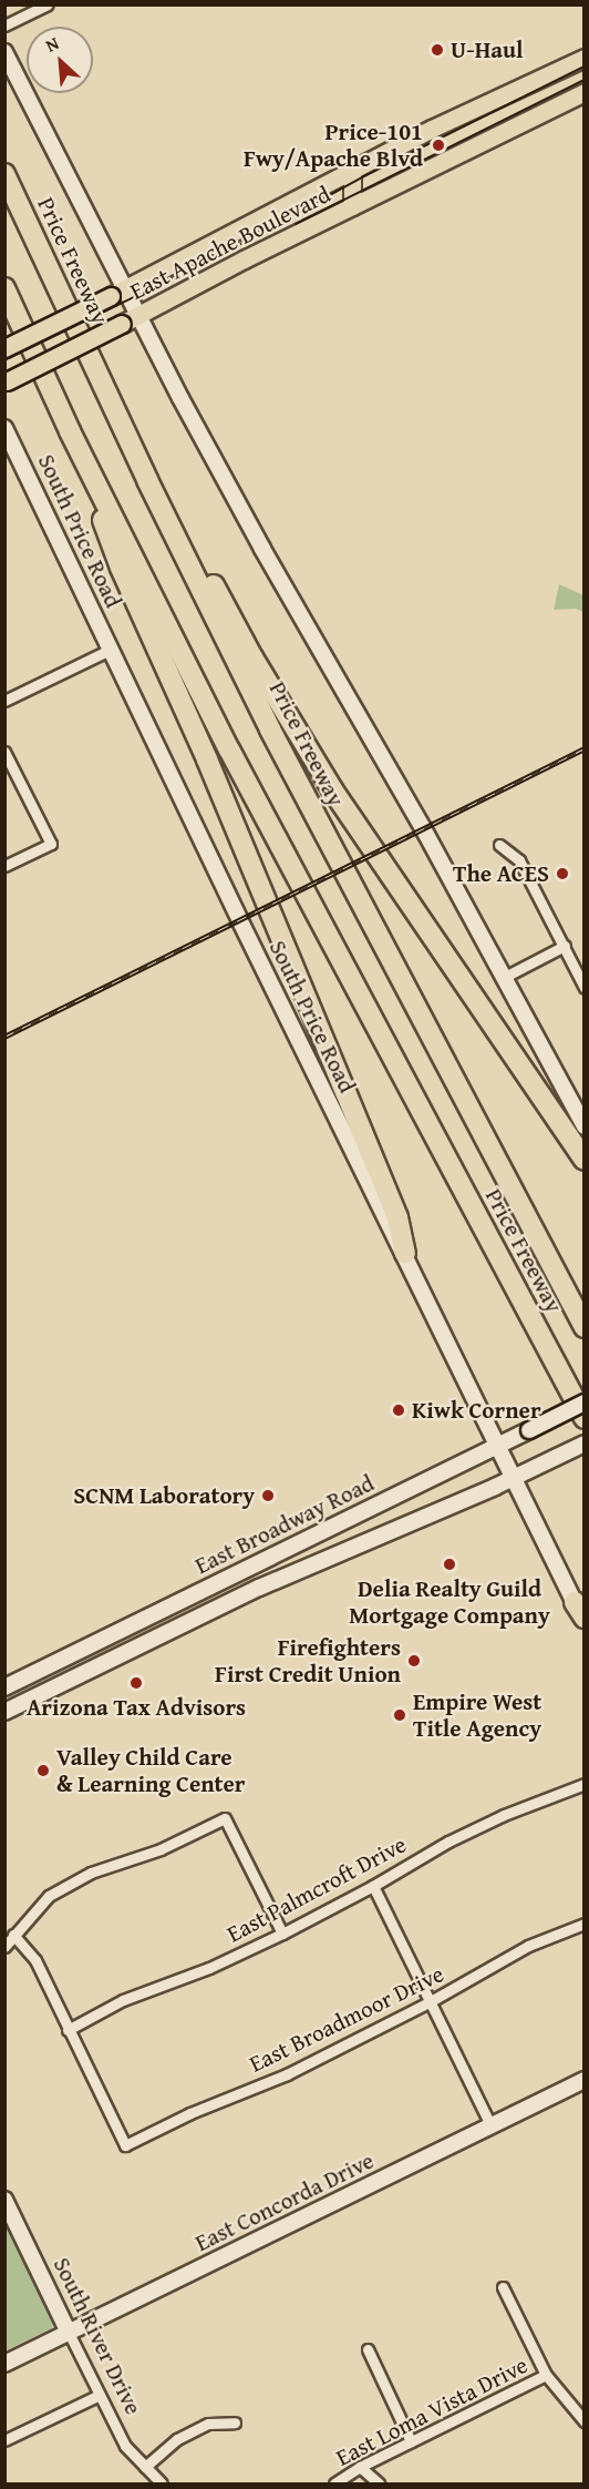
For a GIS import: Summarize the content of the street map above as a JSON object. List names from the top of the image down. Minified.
{"streets":{"highway":["Price Freeway"],"main road":["East Apache Boulevard","South Price Road","East Broadway Road","East Concorda Drive","South River Drive"],"street":["East Palmcroft Drive","East Broadmoor Drive","East Loma Vista Drive"]},"crossings":[["South Price Road","East Broadway Road"],["East Palmcroft Drive","East Broadmoor Drive"],["East Concorda Drive","South River Drive"]],"places":["U-Haul","Price-101 Fwy/Apache Blvd","The ACES","Kiwk Corner","SCNM Laboratory","Delia Realty Guild Mortgage Company","Firefighters First Credit Union","Arizona Tax Advisors","Empire West Title Agency","Valley Child Care & Learning Center"],"north":"top left"}
